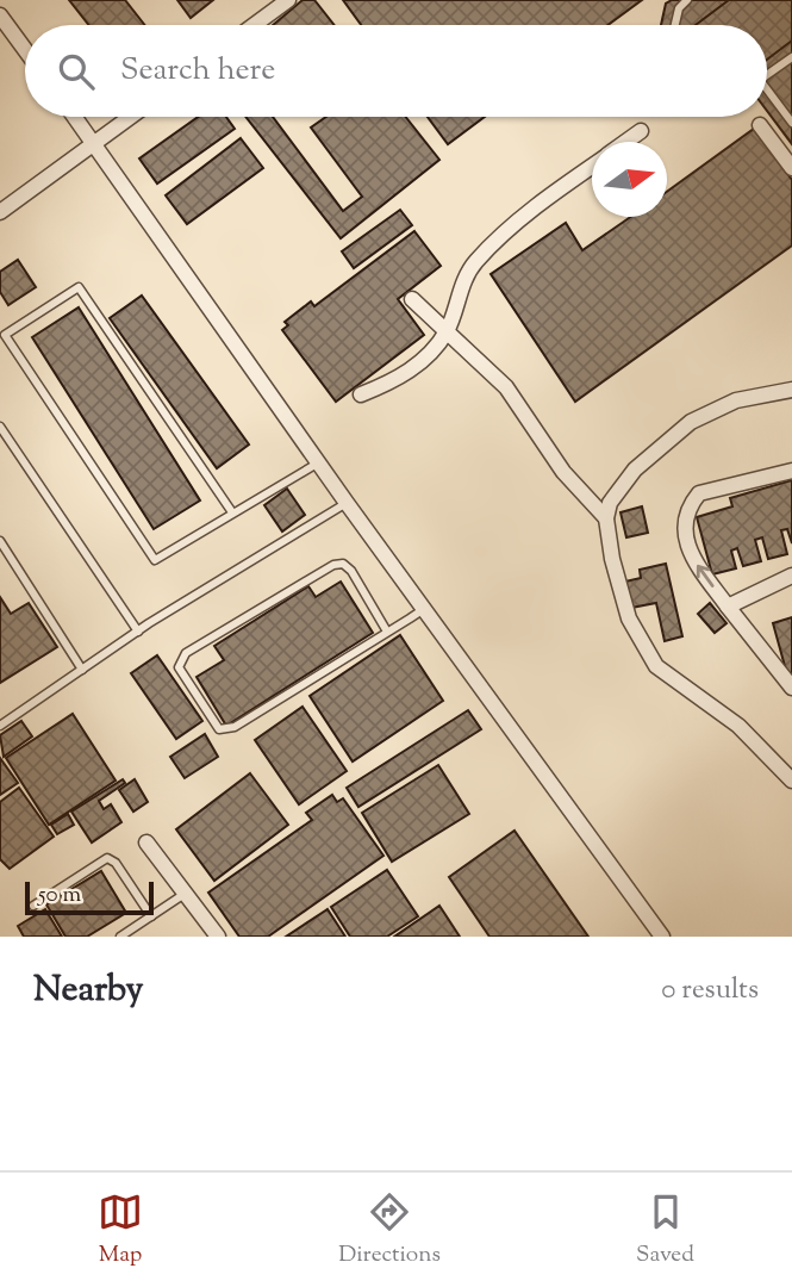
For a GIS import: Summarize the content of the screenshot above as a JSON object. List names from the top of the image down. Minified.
{"scale_bar":"50 m","north":"right","page":{"search":"Search here","scale":"50 m","heading":["Nearby","0 results"],"nav":["Map","Directions","Saved"]}}
